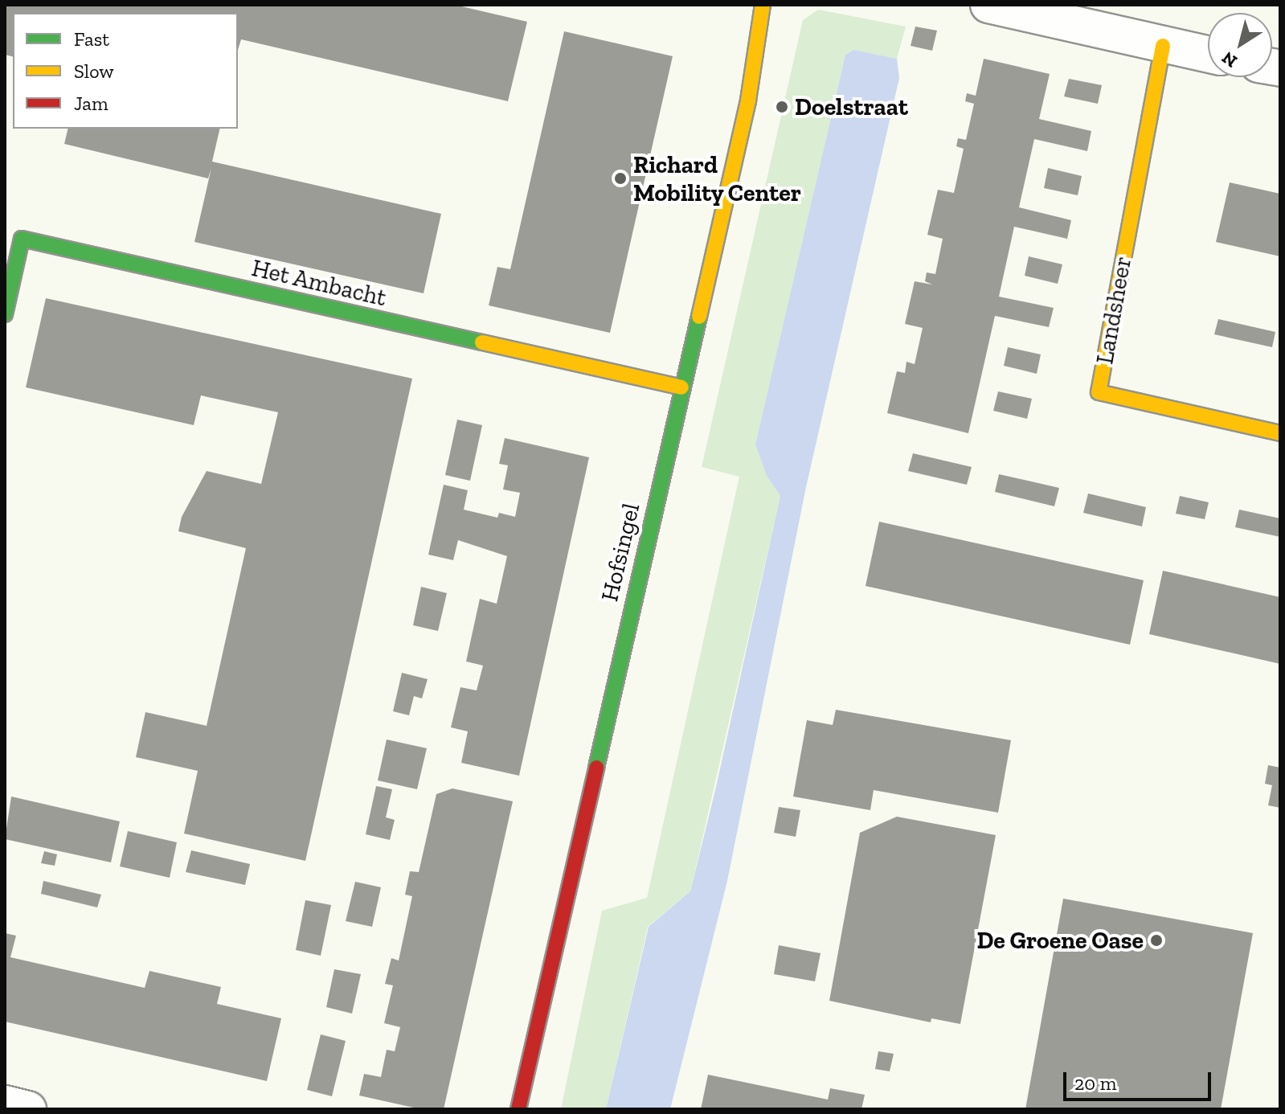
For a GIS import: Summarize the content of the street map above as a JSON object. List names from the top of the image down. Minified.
{"streets":{"street":["Het Ambacht","Landsheer","Hofsingel"]},"crossings":[["Het Ambacht","Hofsingel"]],"places":["Doelstraat","Richard Mobility Center","De Groene Oase"],"legend":["Fast","Slow","Jam"],"scale_bar":"20 m","north":"bottom left"}
